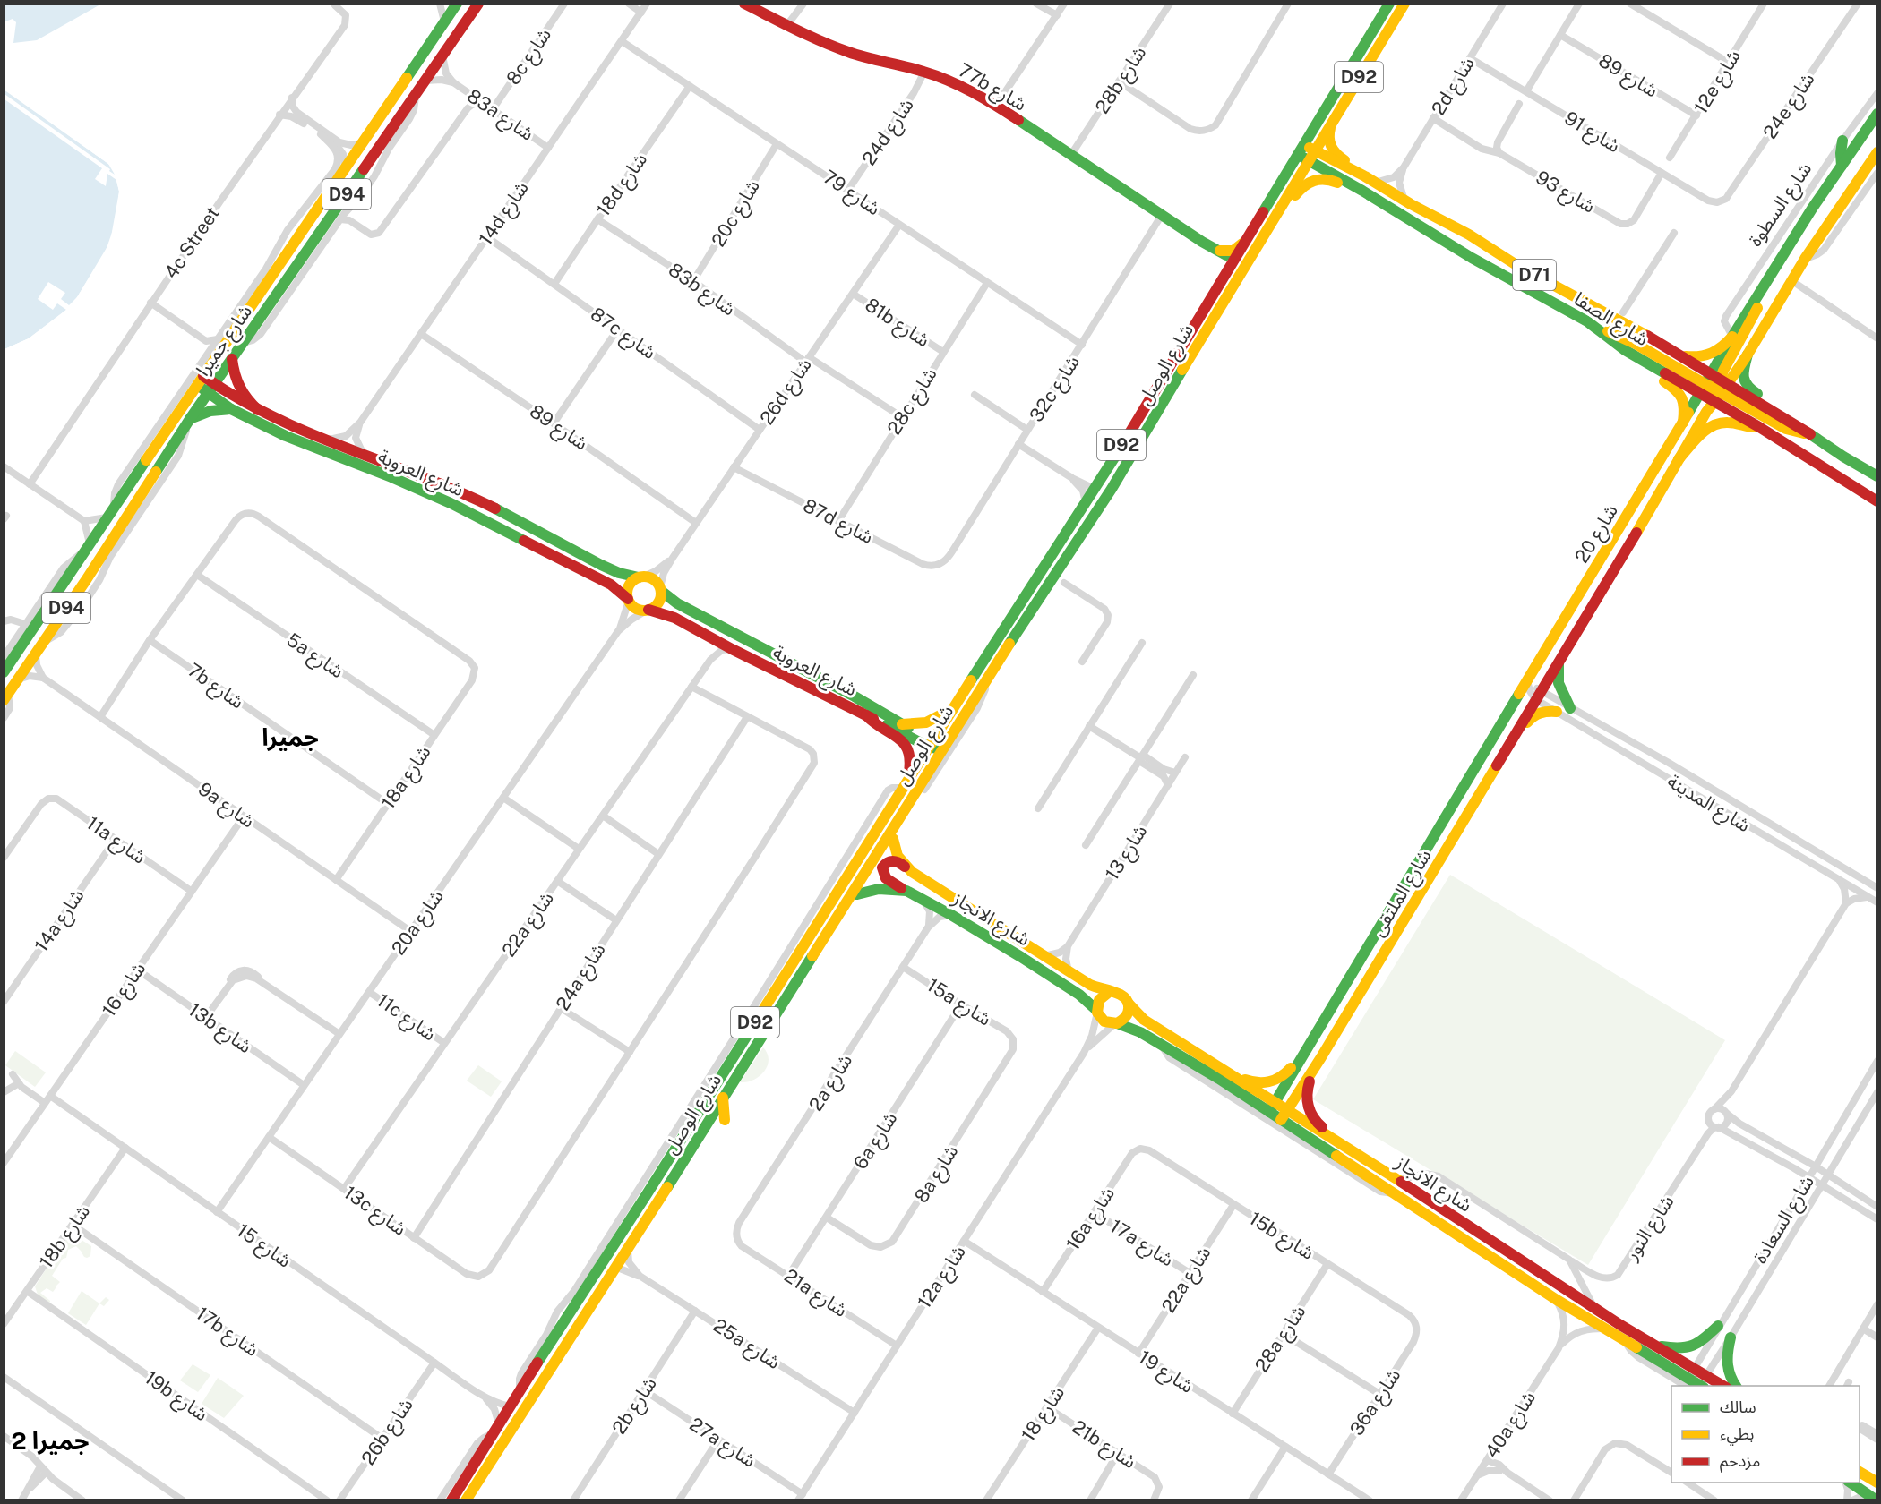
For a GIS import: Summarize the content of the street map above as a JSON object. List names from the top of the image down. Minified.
{"streets":{"main road":["D92","77b شارع","D94","شارع السطوة","D71","شارع الصفا","شارع جميرا","شارع الوصل","شارع العروبة","شارع 20","شارع الملتقى","شارع الانجاز"],"street":["8c شارع","شارع 89","28b شارع","12e شارع","2d شارع","24e شارع","83a شارع","24d شارع","شارع 91","18d شارع","شارع 93","شارع 79","14d شارع","20c شارع","4c Street","83b شارع","81b شارع","87c شارع","32c شارع","26d شارع","28c شارع","87d شارع","5a شارع","7b شارع","18a شارع","شارع المدينة","9a شارع","11a شارع","شارع 13","14a شارع","20a شارع","22a شارع","24a شارع","شارع 16","15a شارع","11c شارع","13b شارع","2a شارع","6a شارع","8a شارع","13c شارع","16a شارع","شارع السعادة","شارع النور","15b شارع","18b شارع","17a شارع","شارع 15","12a شارع","21a شارع","17b شارع","28a شارع","25a شارع","شارع 19","19b شارع","36a شارع","2b شارع","شارع 18","40a شارع","26b شارع","27a شارع","21b شارع"]},"crossings":[["8c شارع","83a شارع"],["شارع 89","12e شارع"],["شارع 89","14d شارع"],["شارع 89","26d شارع"],["28b شارع","77b شارع"],["2d شارع","شارع 91"],["2d شارع","شارع الصفا"],["77b شارع","24d شارع"],["77b شارع","شارع الوصل"],["77b شارع","32c شارع"],["24e شارع","شارع 91"],["83a شارع","14d شارع"],["83a شارع","شارع جميرا"],["24d شارع","شارع 79"],["شارع 91","شارع 93"],["18d شارع","شارع 79"],["18d شارع","83b شارع"],["18d شارع","87c شارع"],["شارع 79","14d شارع"],["شارع 79","20c شارع"],["شارع 79","32c شارع"],["شارع 79","26d شارع"],["شارع 79","28c شارع"],["شارع السطوة","شارع الصفا"],["شارع السطوة","شارع 20"],["14d شارع","87c شارع"],["14d شارع","شارع العروبة"],["20c شارع","83b شارع"],["83b شارع","26d شارع"],["83b شارع","28c شارع"],["شارع الصفا","شارع الوصل"],["شارع الصفا","شارع 20"],["81b شارع","26d شارع"],["81b شارع","28c شارع"],["87c شارع","26d شارع"],["شارع جميرا","شارع العروبة"],["شارع الوصل","شارع العروبة"],["شارع الوصل","شارع 15"],["شارع الوصل","25a شارع"],["32c شارع","87d شارع"],["26d شارع","شارع العروبة"],["26d شارع","87d شارع"],["26d شارع","20a شارع"],["28c شارع","87d شارع"],["شارع العروبة","20a شارع"],["شارع العروبة","22a شارع"],["شارع 20","شارع المدينة"],["شارع 20","شارع الملتقى"],["5a شارع","18a شارع"],["7b شارع","18a شارع"],["18a شارع","9a شارع"],["شارع المدينة","شارع الملتقى"],["9a شارع","20a شارع"],["9a شارع","شارع 16"],["11a شارع","14a شارع"],["11a شارع","شارع 16"],["شارع الملتقى","شارع الانجاز"],["شارع الانجاز","2a شارع"],["شارع الانجاز","شارع السعادة"],["شارع الانجاز","شارع النور"],["شارع الانجاز","12a شارع"],["شارع الانجاز","40a شارع"],["20a شارع","11c شارع"],["20a شارع","13b شارع"],["20a شارع","13c شارع"],["20a شارع","شارع 15"],["22a شارع","11c شارع"],["22a شارع","13c شارع"],["22a شارع","15b شارع"],["22a شارع","17a شارع"],["22a شارع","شارع 19"],["24a شارع","13c شارع"],["شارع 16","13b شارع"],["شارع 16","شارع 15"],["15a شارع","2a شارع"],["15a شارع","6a شارع"],["15a شارع","8a شارع"],["2a شارع","21a شارع"],["6a شارع","8a شارع"],["6a شارع","21a شارع"],["16a شارع","15b شارع"],["16a شارع","17a شارع"],["16a شارع","شارع 19"],["15b شارع","28a شارع"],["15b شارع","36a شارع"],["18b شارع","شارع 15"],["18b شارع","17b شارع"],["18b شارع","19b شارع"],["شارع 15","26b شارع"],["12a شارع","21a شارع"],["12a شارع","25a شارع"],["12a شارع","شارع 19"],["12a شارع","27a شارع"],["17b شارع","26b شارع"],["28a شارع","شارع 19"],["25a شارع","2b شارع"],["شارع 19","36a شارع"],["شارع 19","شارع 18"],["2b شارع","27a شارع"],["شارع 18","21b شارع"]],"districts":["جميرا","جميرا 2"],"legend":["سالك","بطيء","مزدحم"]}
